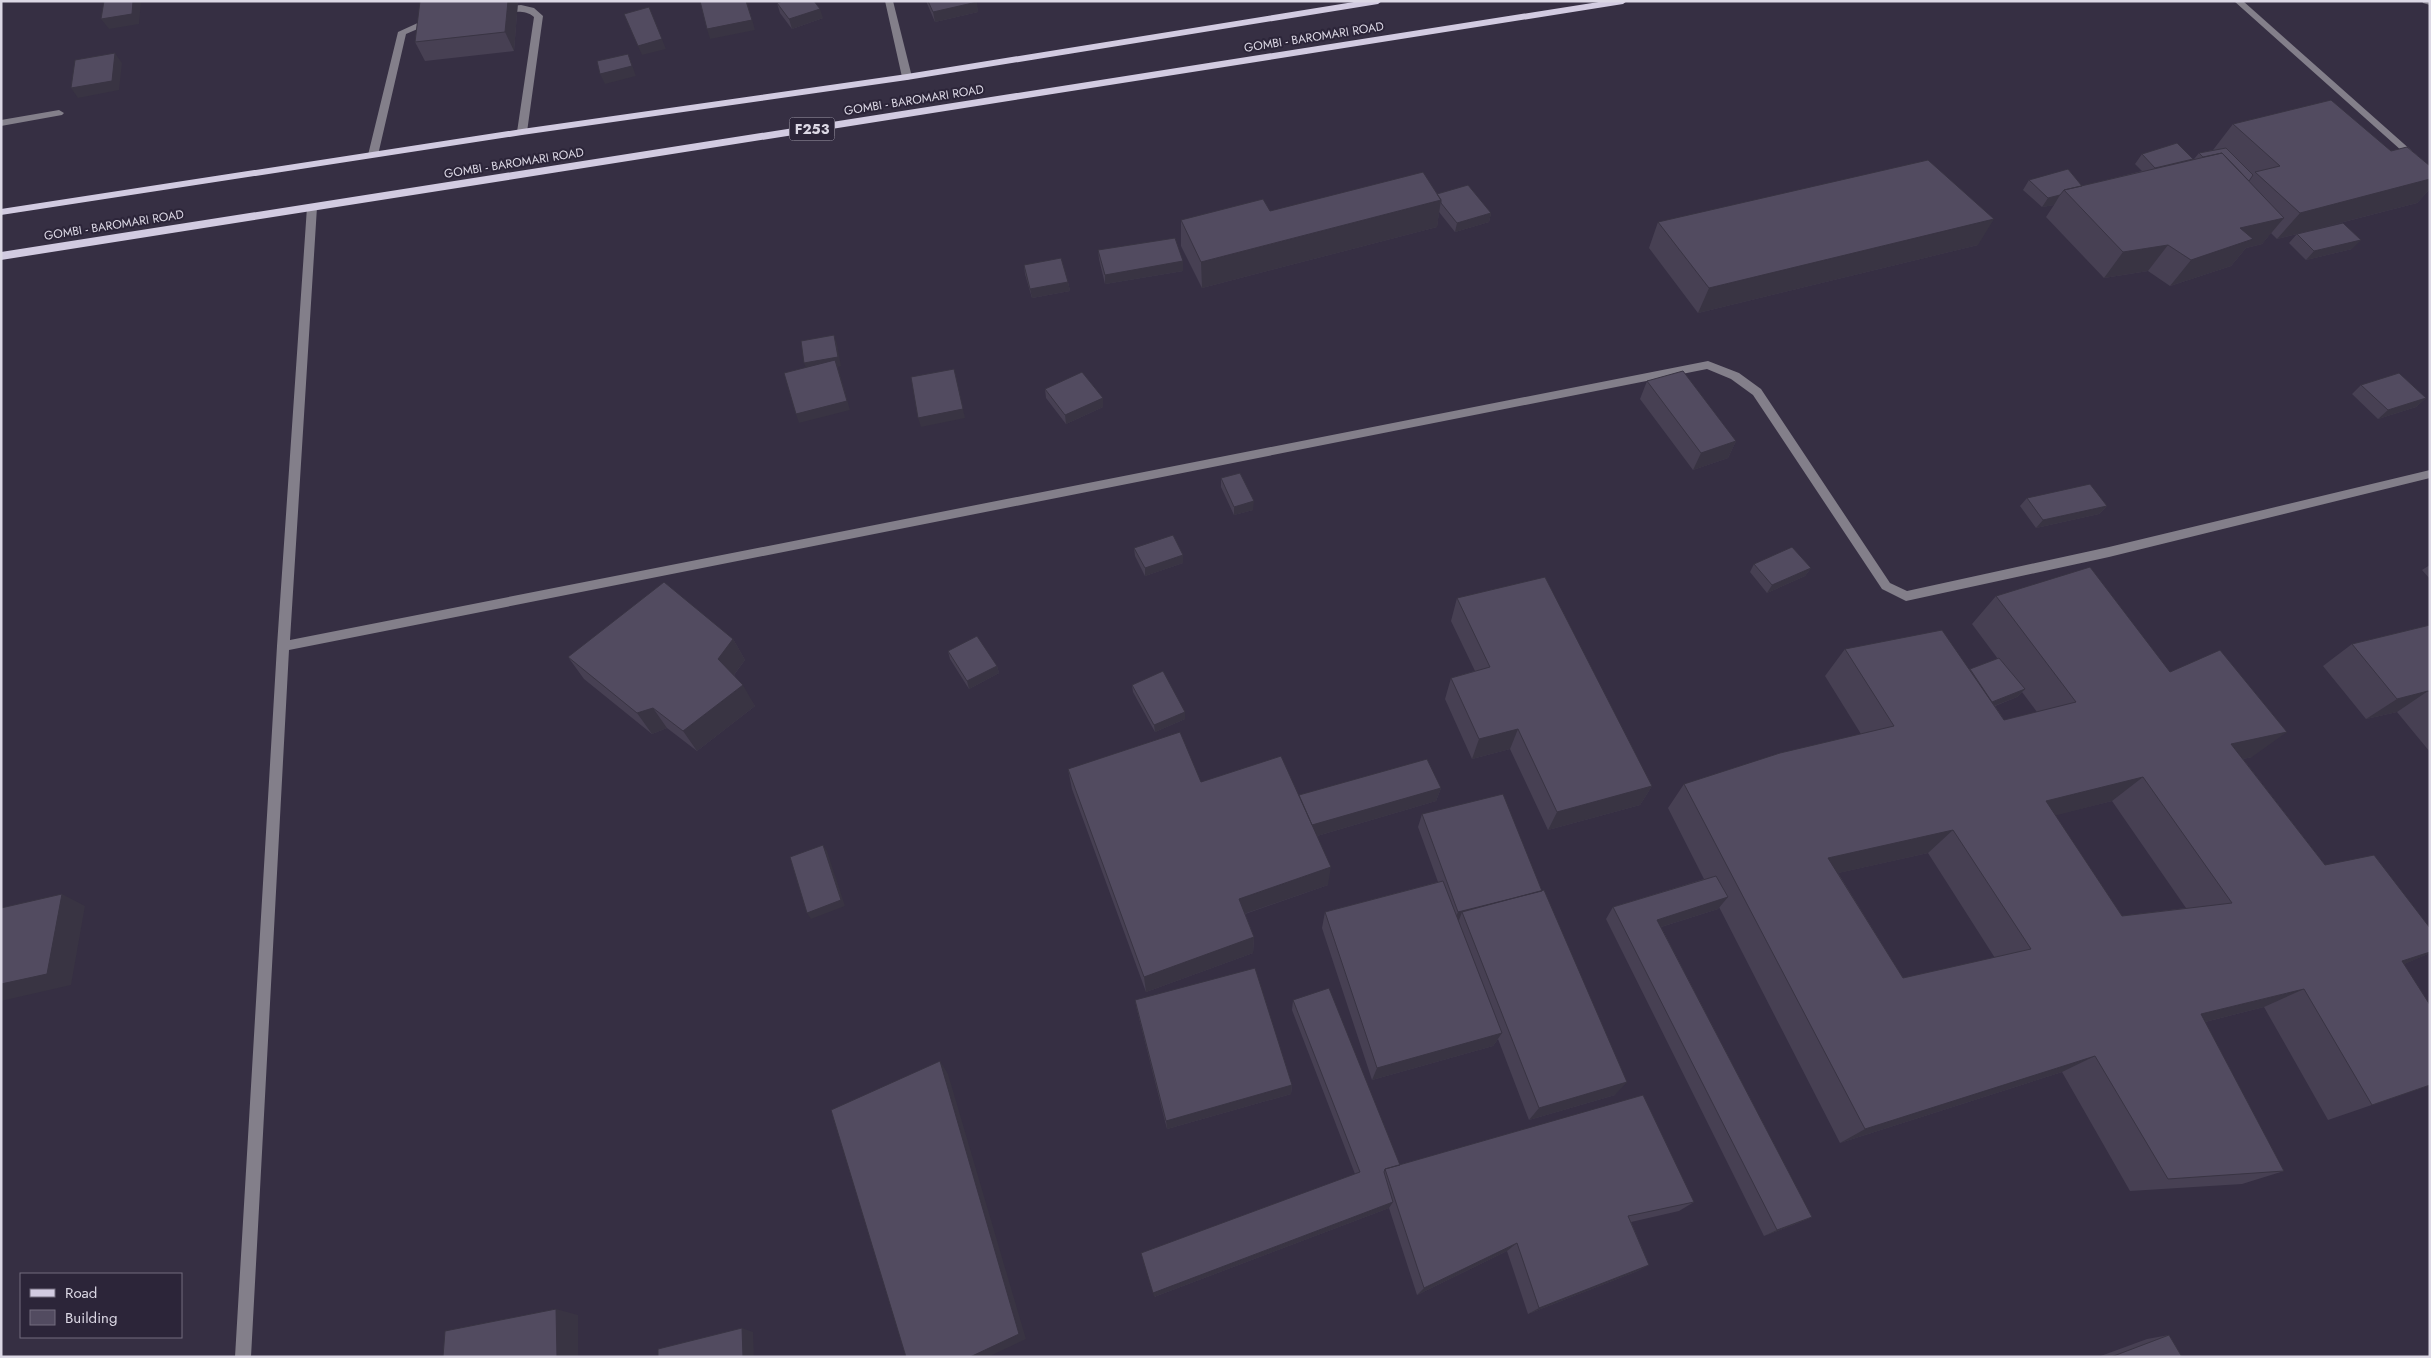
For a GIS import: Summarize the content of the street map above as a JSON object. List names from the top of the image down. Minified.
{"streets":{"main road":["GOMBI - BAROMARI ROAD","F253"]},"legend":["Road","Building"]}
